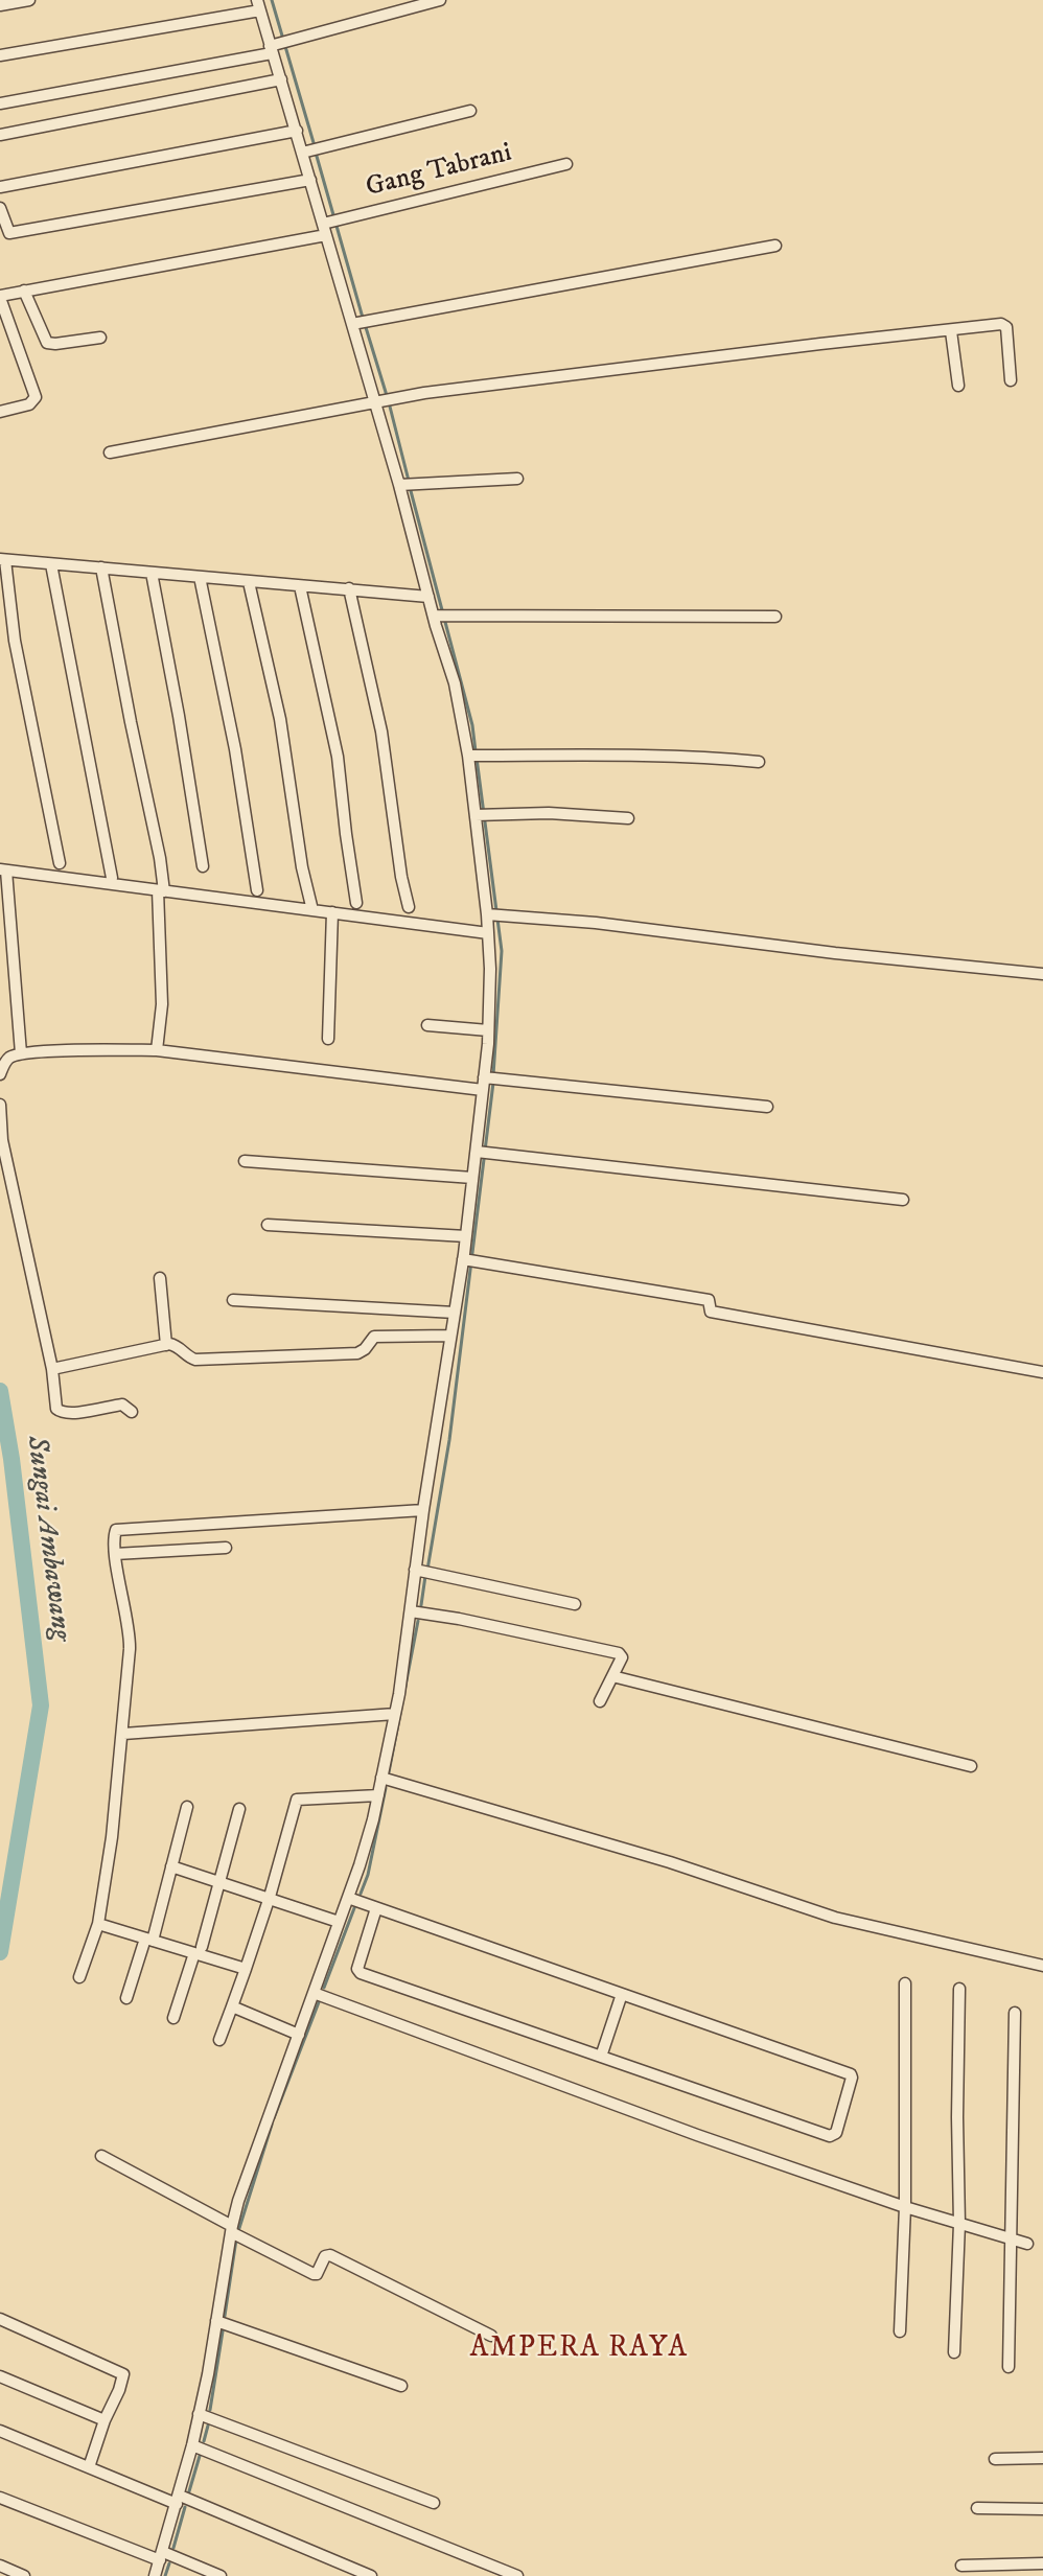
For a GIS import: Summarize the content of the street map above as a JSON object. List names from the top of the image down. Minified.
{"streets":{"street":["Gang Tabrani"]},"districts":["AMPERA RAYA"],"water":["Sungai Ambawang"]}
